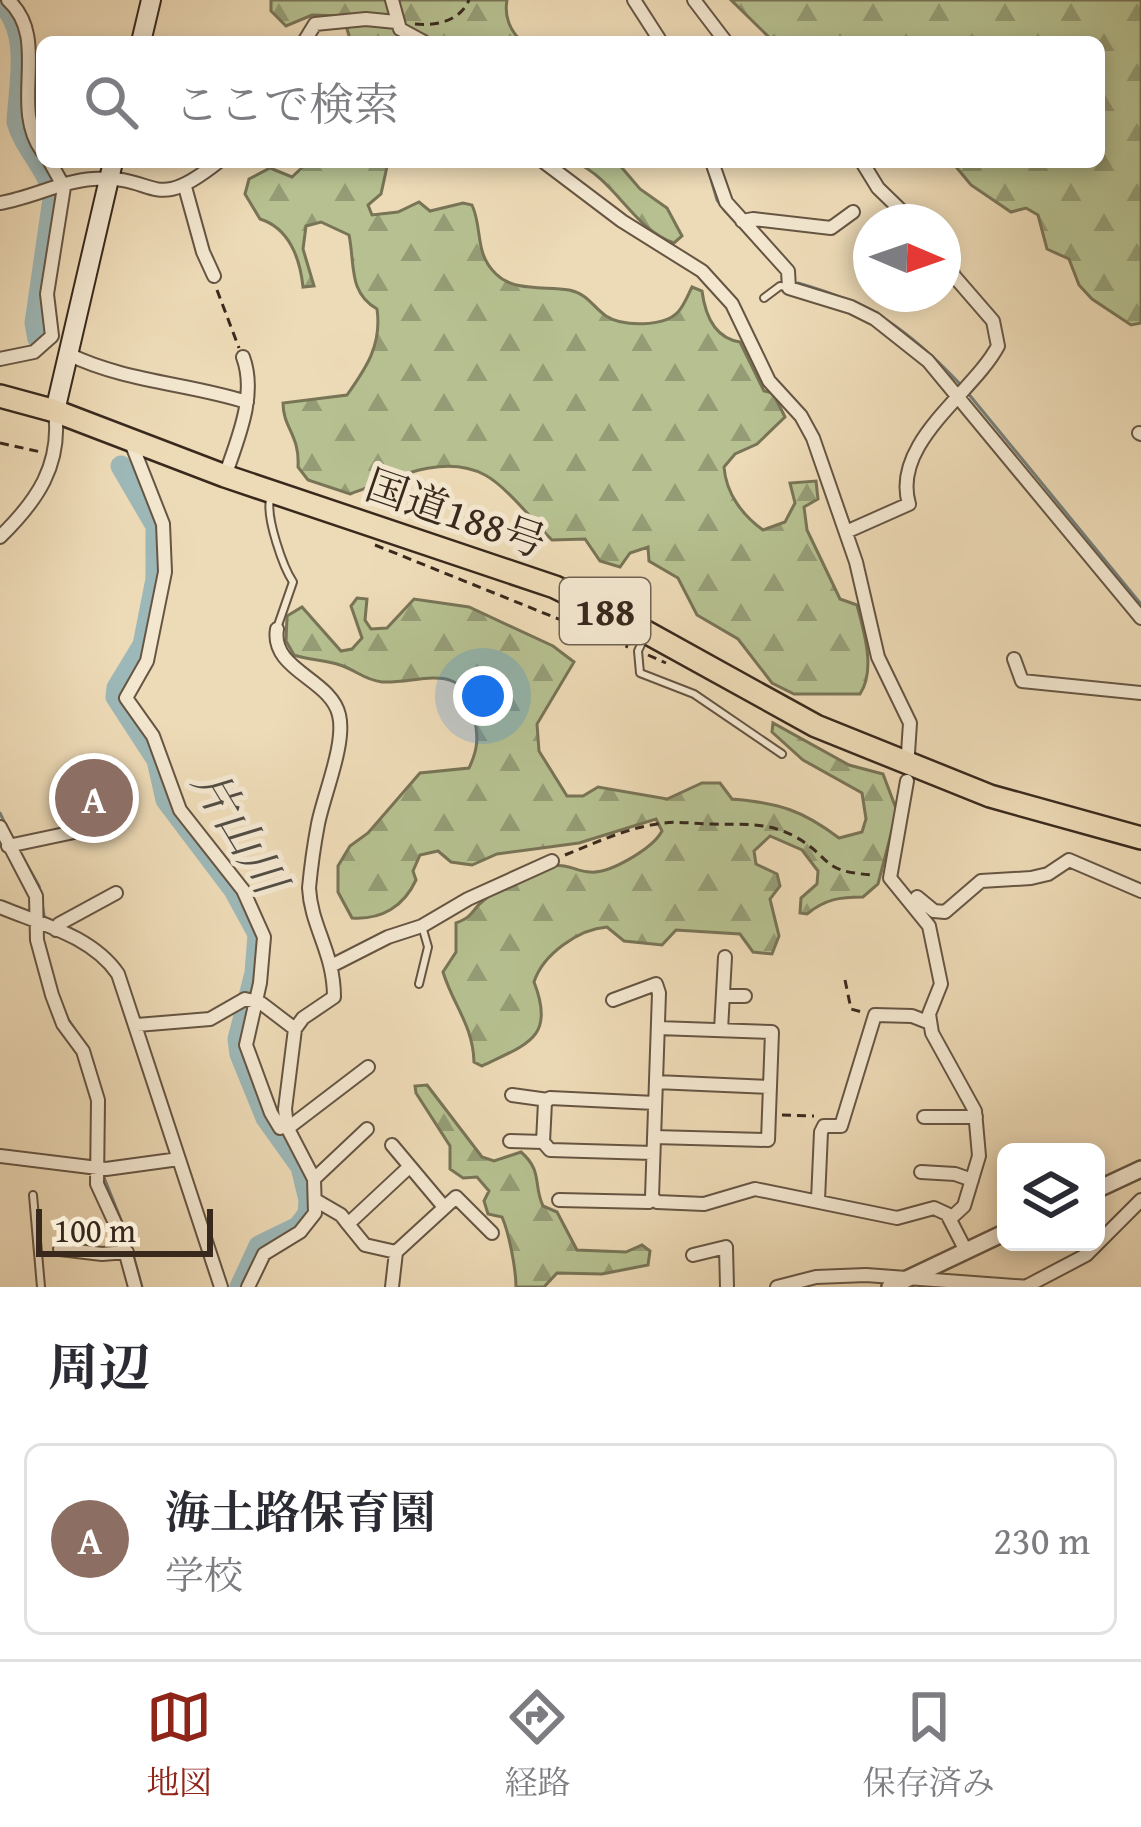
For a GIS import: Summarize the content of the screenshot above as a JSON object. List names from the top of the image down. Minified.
{"streets":{"highway":["国道188号","188"]},"water":["片山川"],"scale_bar":"100 m","north":"right","page":{"search":"ここで検索","pins":"A","scale":"100 m","heading":"周辺","list":[{"mark":"A","name":"海土路保育園","note":"学校","value":"230 m"}],"nav":["地図","経路","保存済み"]}}
